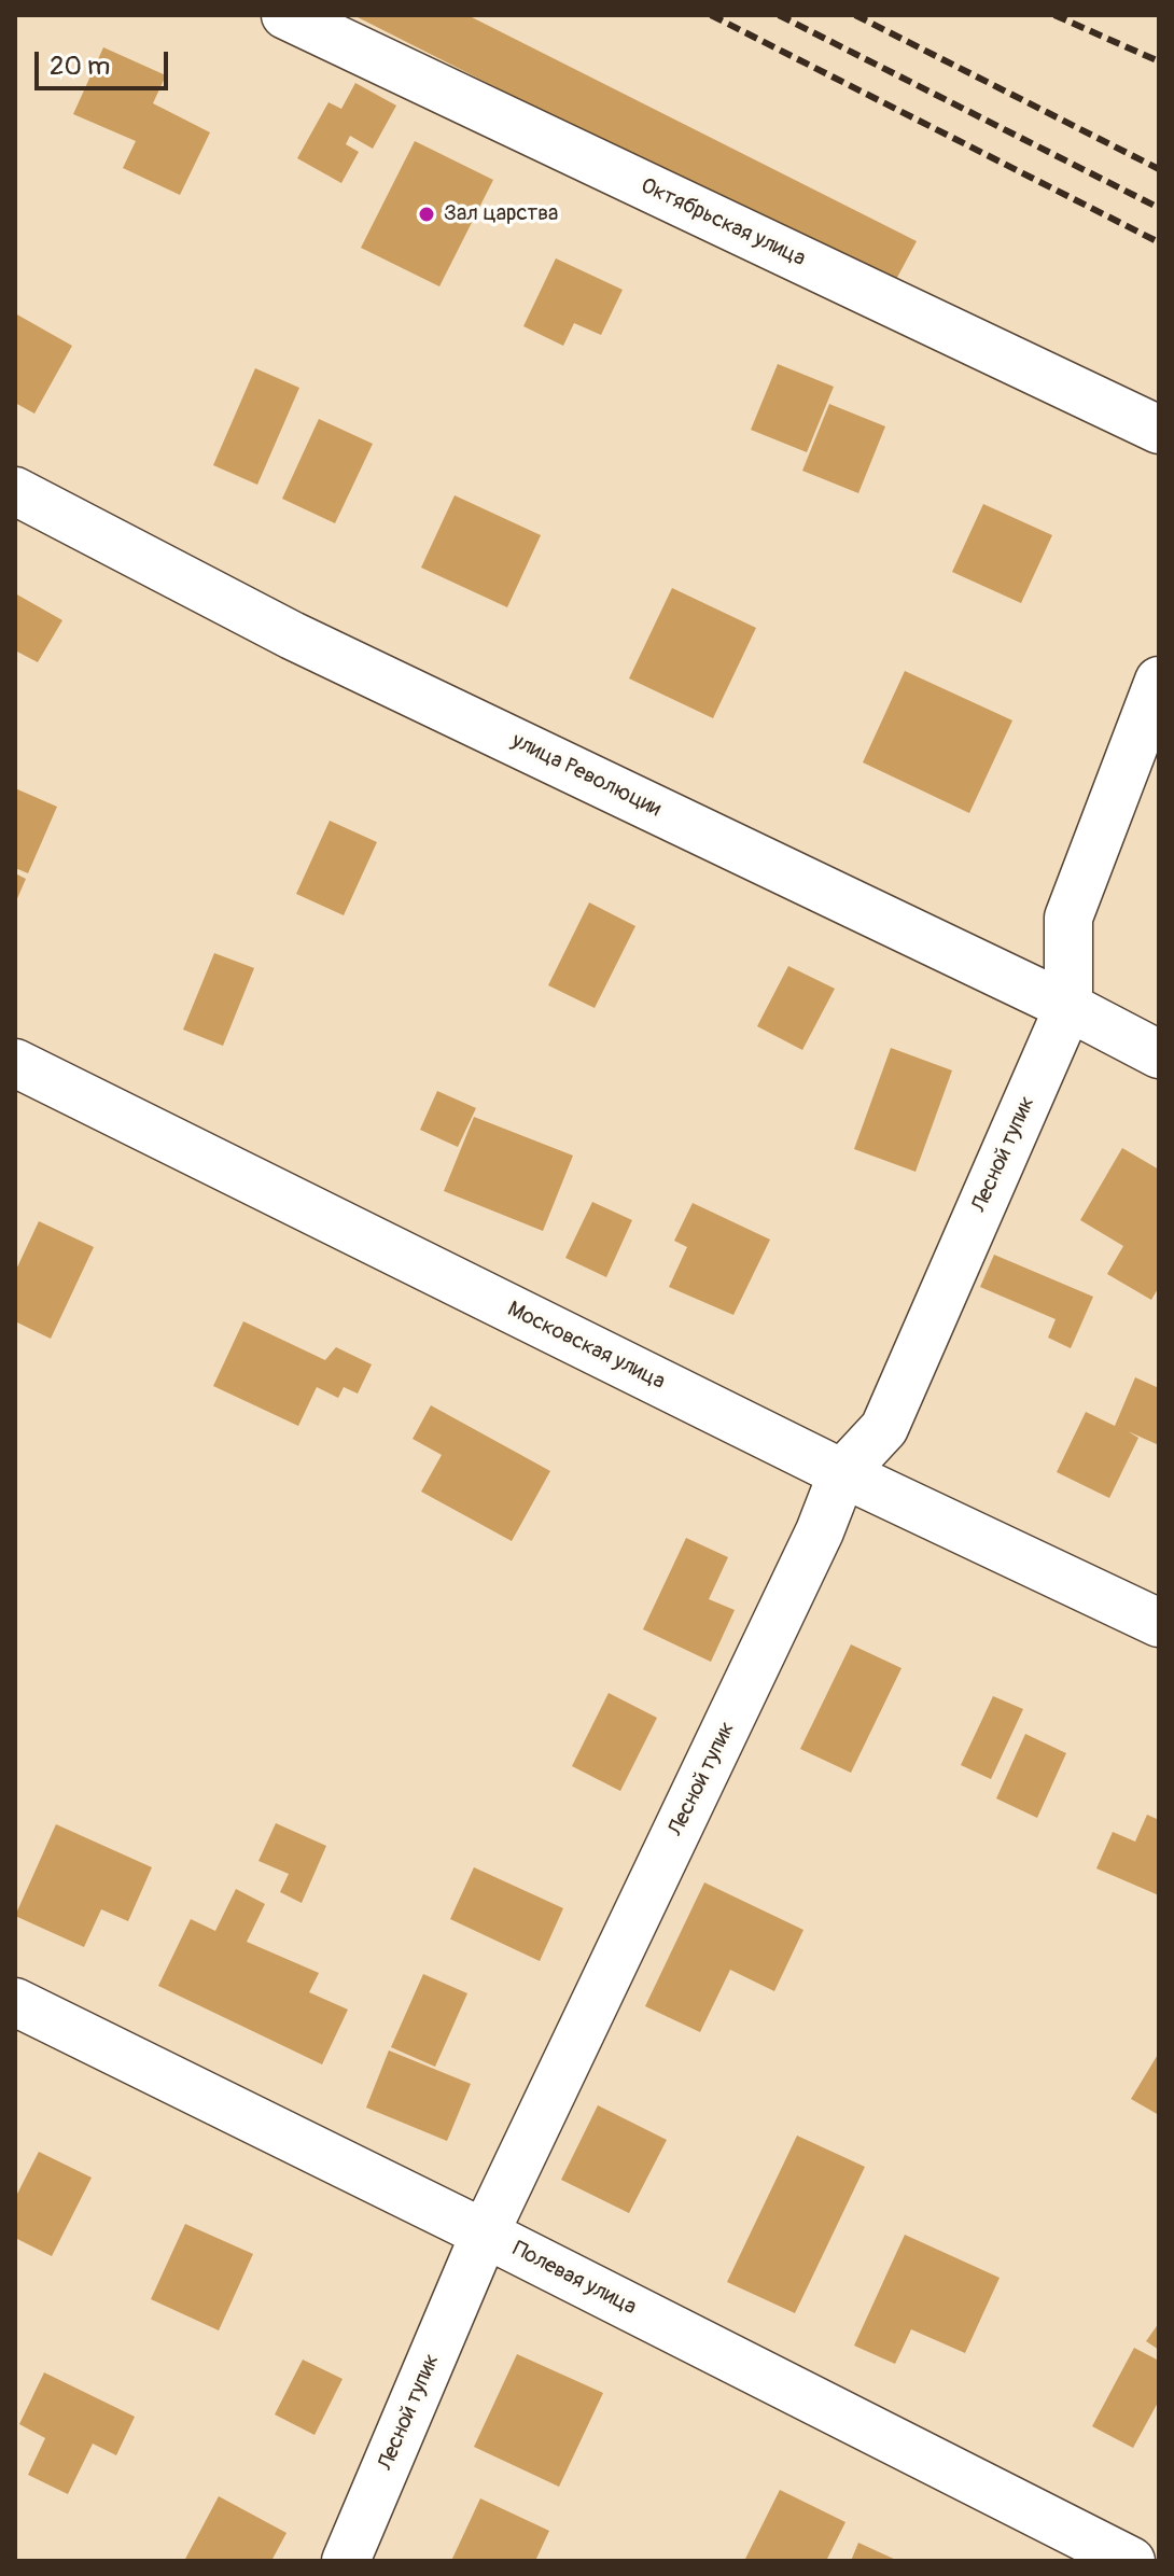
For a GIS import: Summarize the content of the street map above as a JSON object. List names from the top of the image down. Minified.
{"streets":{"street":["Октябрьская улица","улица Революции","Лесной тупик","Московская улица","Полевая улица"]},"crossings":[["улица Революции","Лесной тупик"],["Лесной тупик","Московская улица"],["Лесной тупик","Полевая улица"]],"places":["Зал царства"],"scale_bar":"20 m"}
